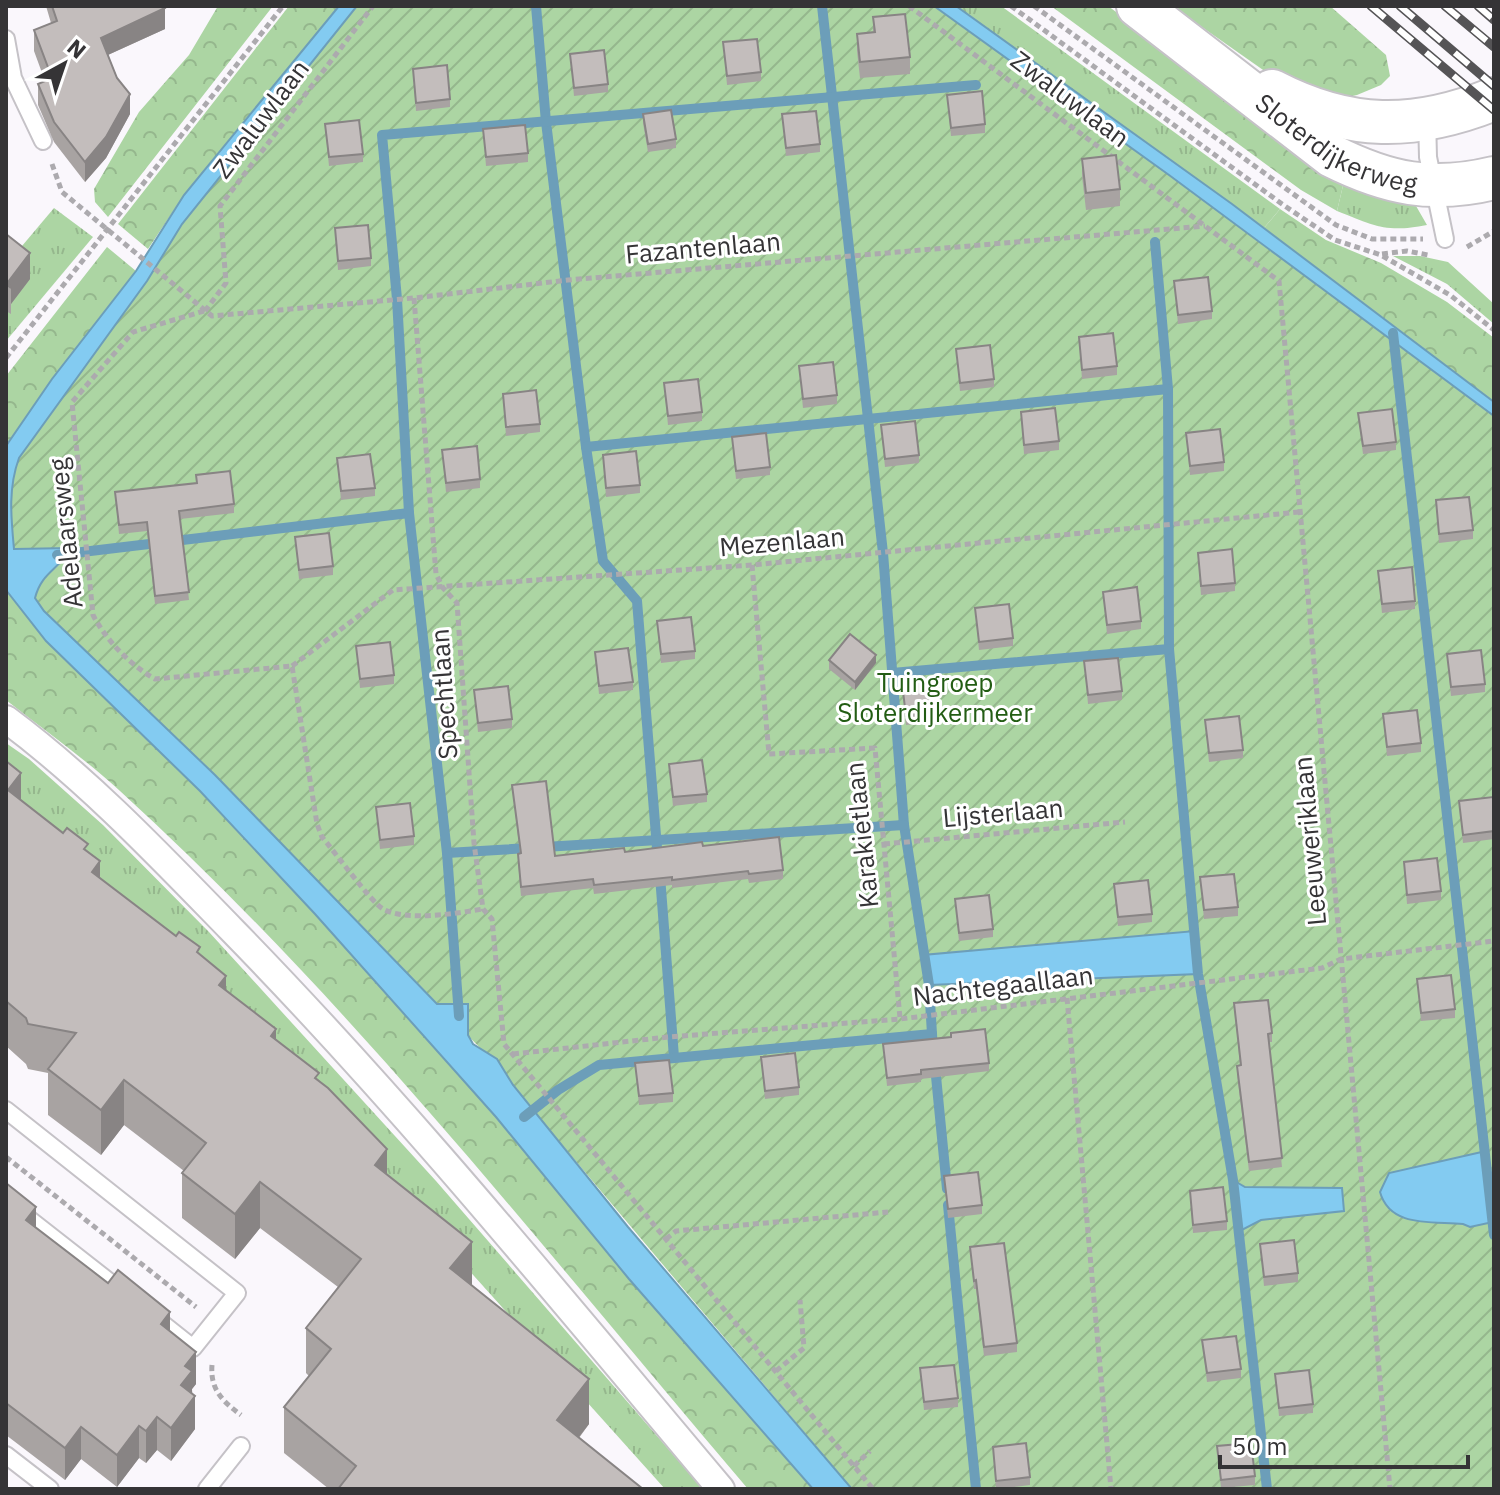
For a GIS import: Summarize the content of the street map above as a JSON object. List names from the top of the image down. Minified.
{"streets":{"street":["Sloterdijkerweg"],"path":["Zwaluwlaan","Fazantenlaan","Adelaarsweg","Mezenlaan","Spechtlaan","Lijsterlaan","Karakietlaan","Leeuweriklaan","Nachtegaallaan"]},"crossings":[["Zwaluwlaan","Fazantenlaan"],["Zwaluwlaan","Adelaarsweg"],["Zwaluwlaan","Leeuweriklaan"],["Fazantenlaan","Adelaarsweg"],["Fazantenlaan","Spechtlaan"],["Fazantenlaan","Leeuweriklaan"],["Adelaarsweg","Mezenlaan"],["Mezenlaan","Spechtlaan"],["Mezenlaan","Karakietlaan"],["Mezenlaan","Leeuweriklaan"],["Spechtlaan","Nachtegaallaan"],["Lijsterlaan","Karakietlaan"],["Karakietlaan","Nachtegaallaan"],["Leeuweriklaan","Nachtegaallaan"]],"parks":["Tuingroep Sloterdijkermeer"],"scale_bar":"50 m","north":"top right"}
